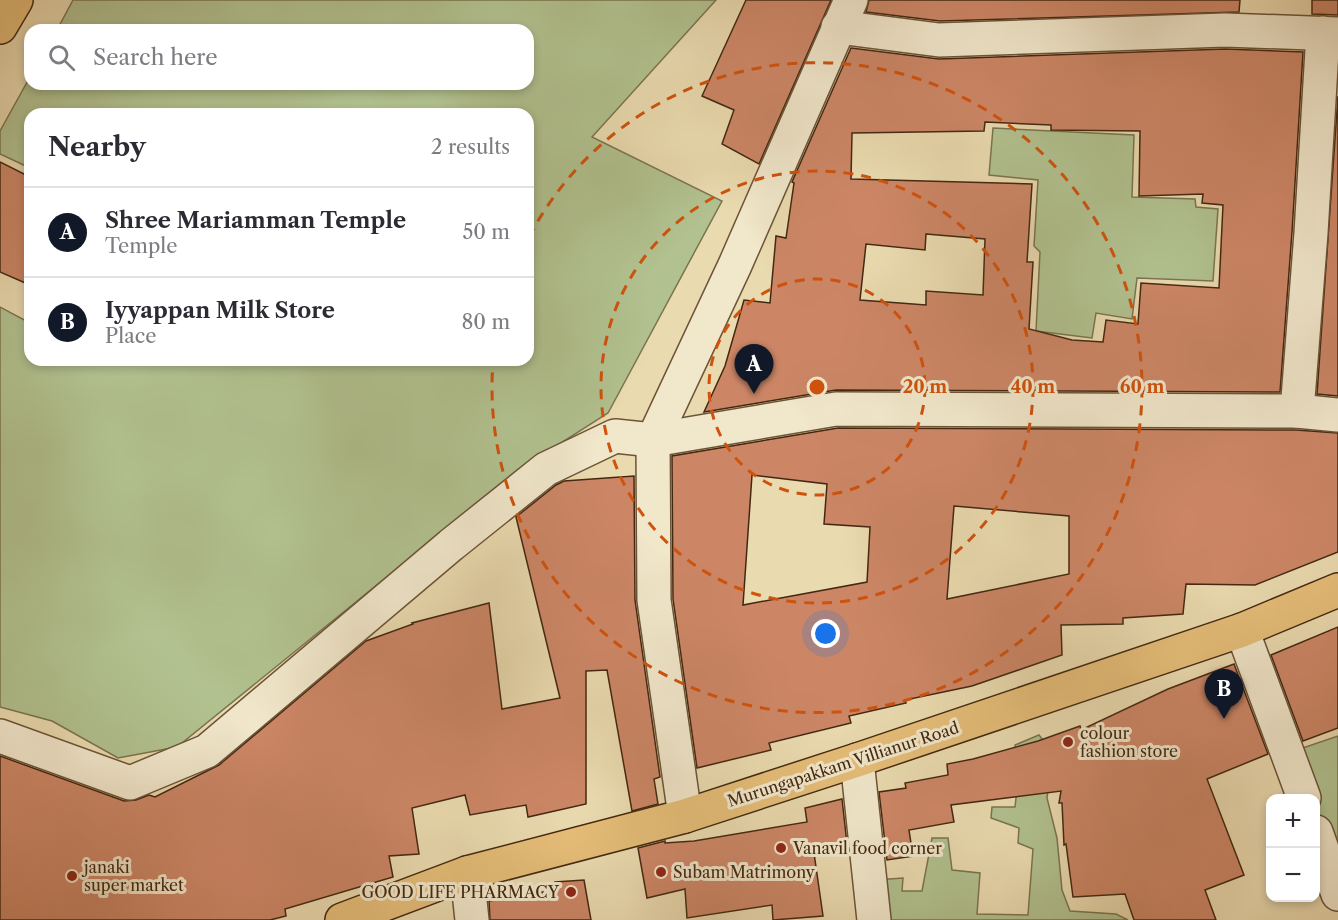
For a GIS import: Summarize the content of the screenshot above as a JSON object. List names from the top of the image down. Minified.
{"streets":{"main road":["Murungapakkam Villianur Road"]},"places":["colour fashion store","Vanavil food corner","Subam Matrimony","janaki super market","GOOD LIFE PHARMACY"],"page":{"search":"Search here","heading":["Nearby","2 results"],"list":[{"mark":"A","name":"Shree Mariamman Temple","note":"Temple","value":"50 m"},{"mark":"B","name":"Iyyappan Milk Store","note":"Place","value":"80 m"}],"pins":["A","B"],"map_buttons":["+","−"]},"rings":["20 m","40 m","60 m"]}
